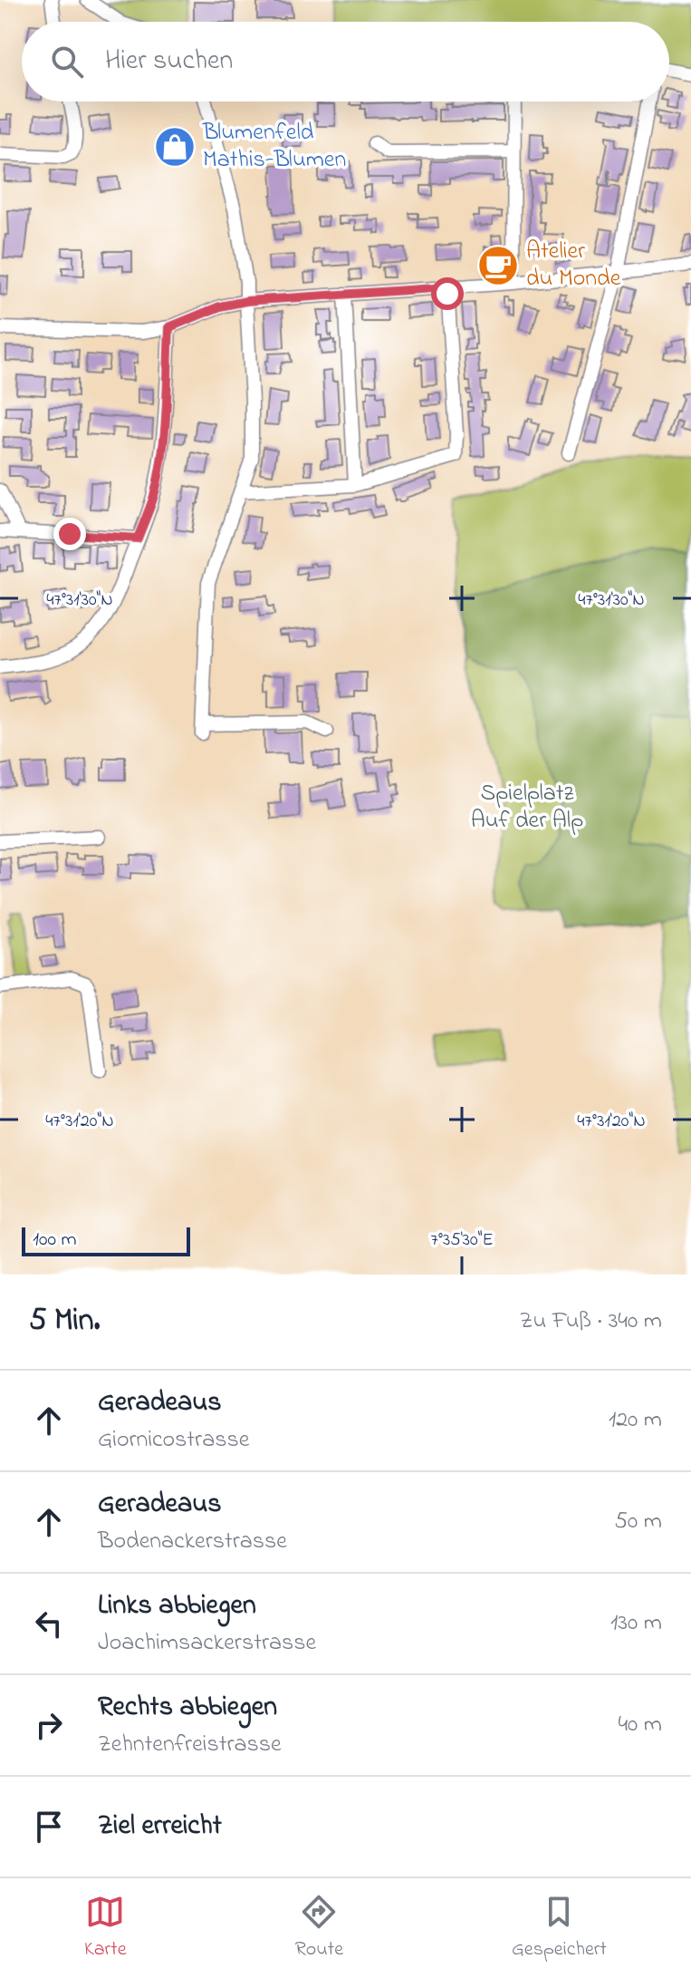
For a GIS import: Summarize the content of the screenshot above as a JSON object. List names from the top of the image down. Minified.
{"parks":["Spielplatz Auf der Alp"],"places":{"shop":["Blumenfeld Mathis-Blumen"],"cafe":["Atelier du Monde"]},"scale_bar":"100 m","page":{"search":"Hier suchen","scale":"100 m","heading":["5 Min.","Zu Fuß · 340 m"],"list":[["Geradeaus","Giornicostrasse","120 m"],["Geradeaus","Bodenackerstrasse","50 m"],["Links abbiegen","Joachimsackerstrasse","130 m"],["Rechts abbiegen","Zehntenfreistrasse","40 m"],"Ziel erreicht"],"nav":["Karte","Route","Gespeichert"]},"coordinates":["47°31'30\"N","47°31'20\"N","7°35'30\"E"]}
